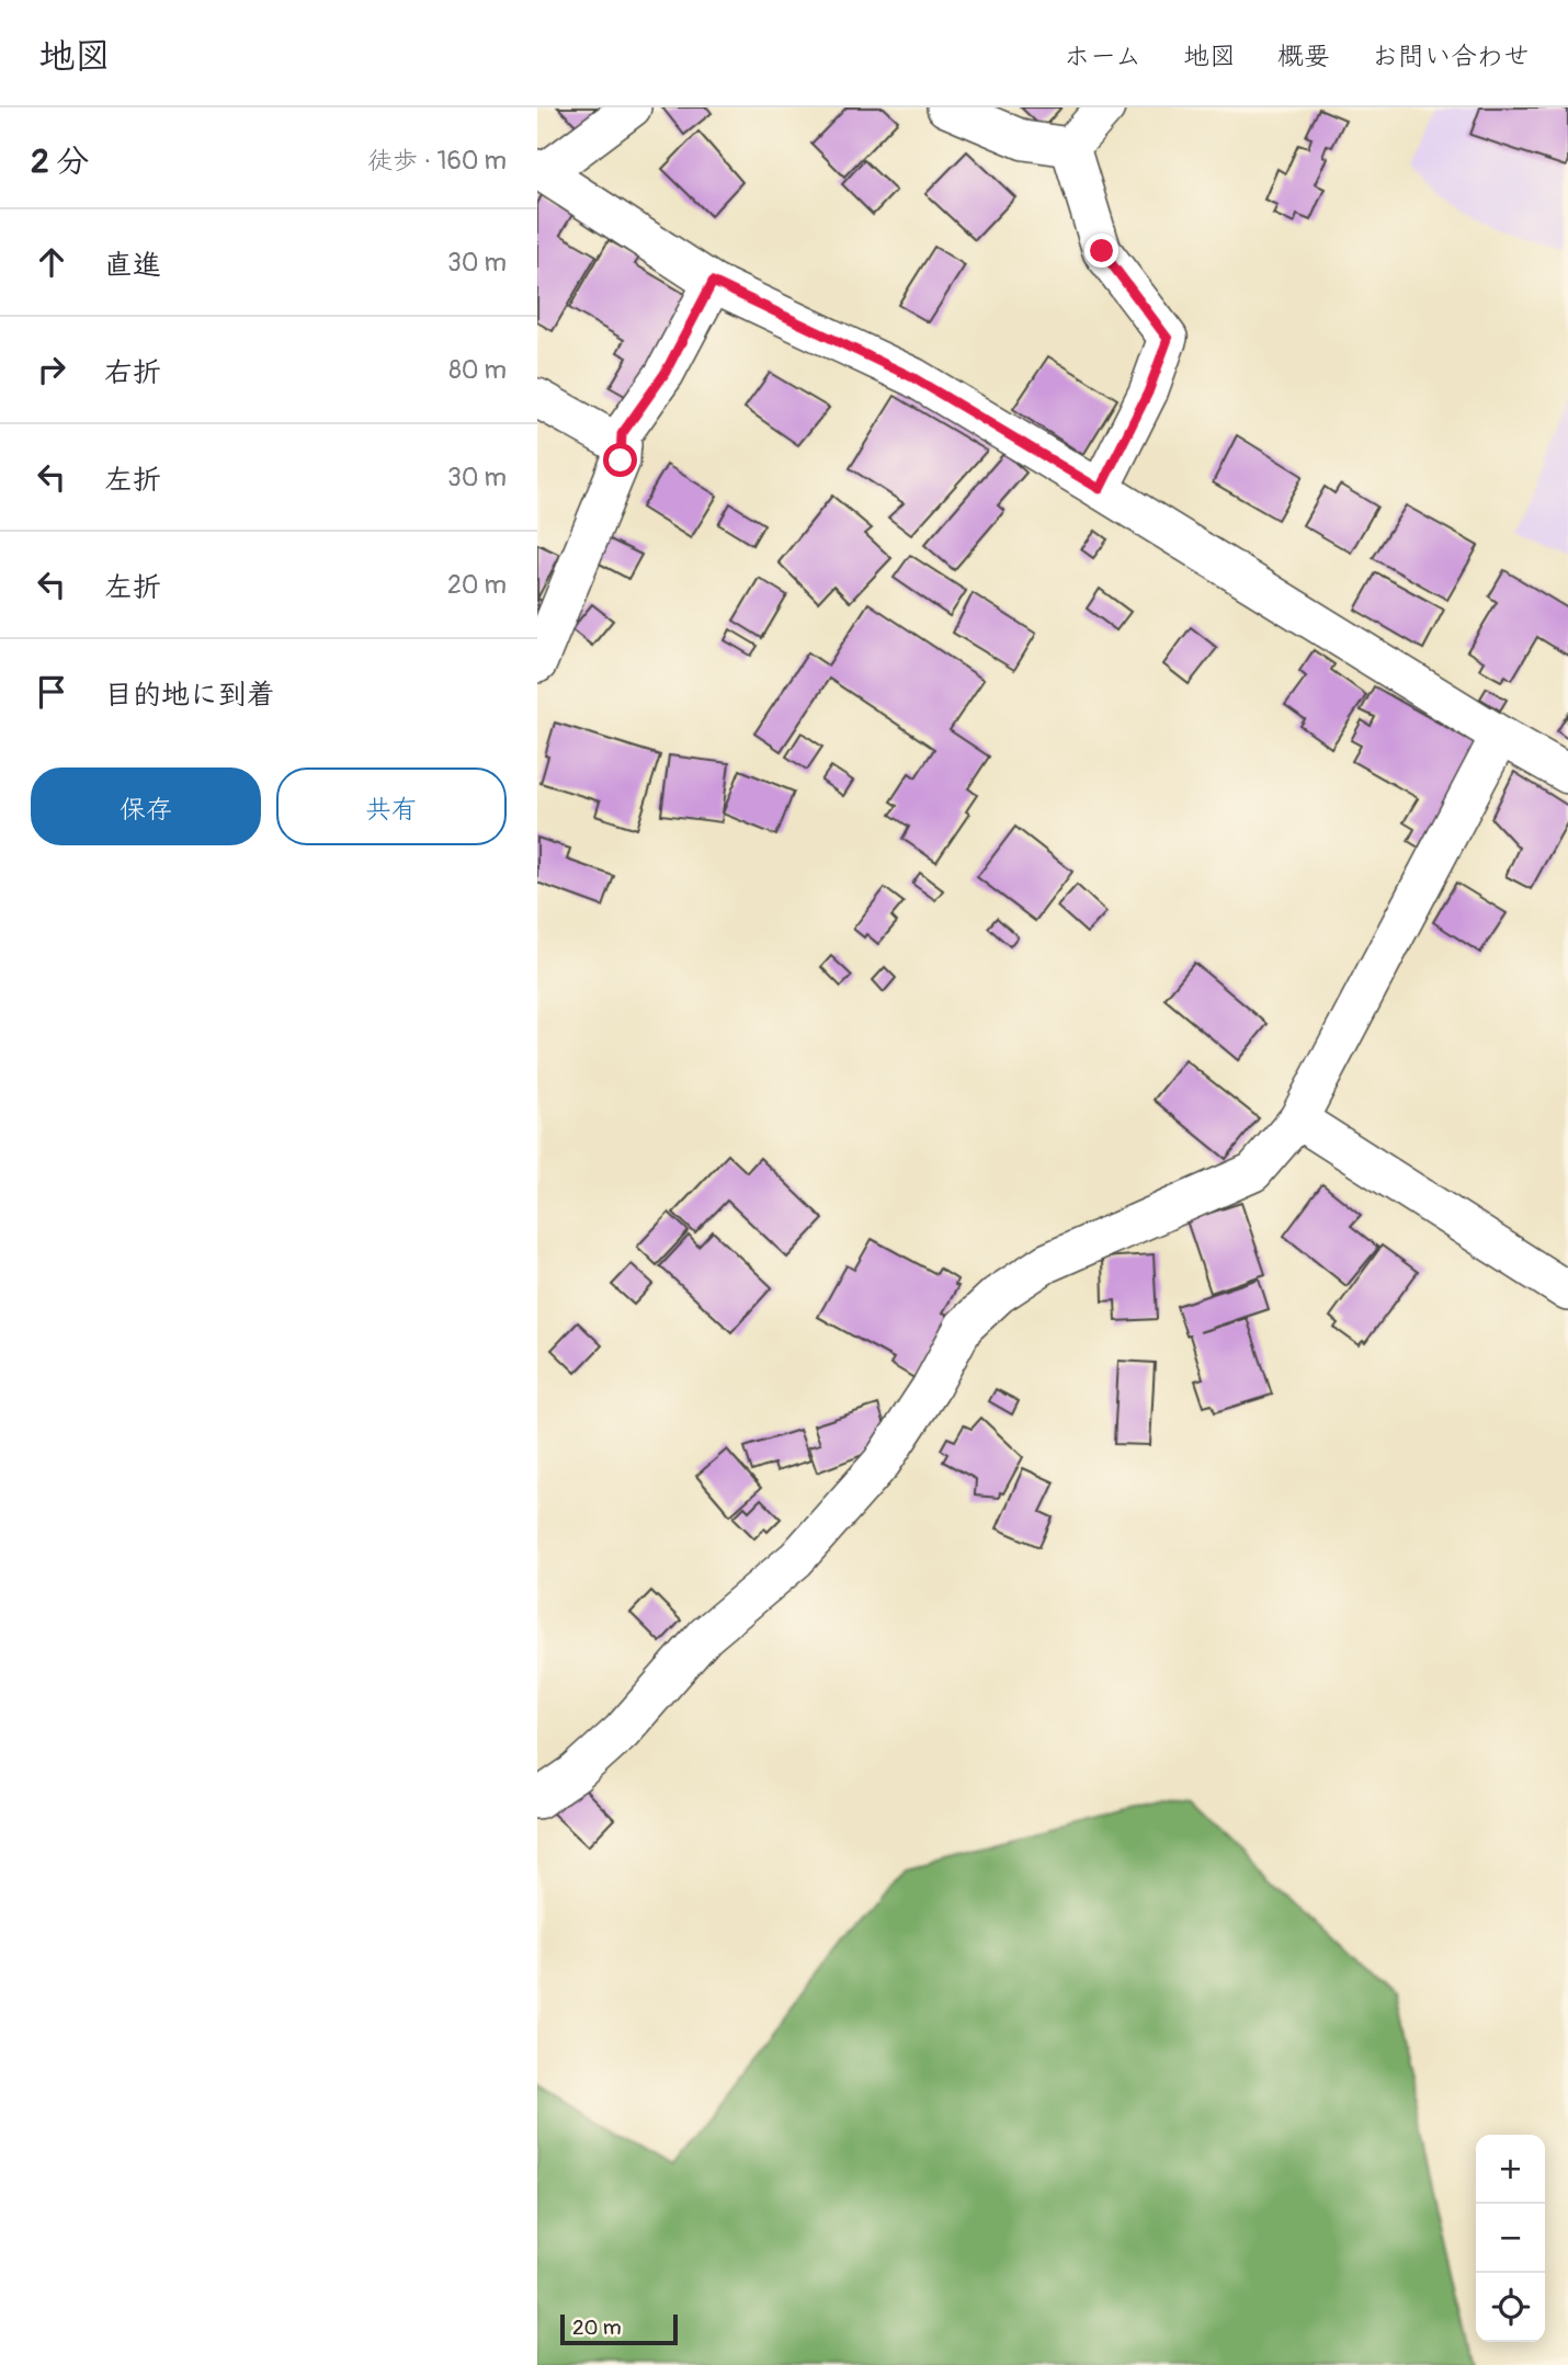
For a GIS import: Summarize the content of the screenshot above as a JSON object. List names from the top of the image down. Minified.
{"scale_bar":"20 m","page":{"header":"地図","nav":["ホーム","地図","概要","お問い合わせ"],"heading":["2 分","徒歩 · 160 m"],"list":[["直進","30 m"],["右折","80 m"],["左折","30 m"],["左折","20 m"],"目的地に到着"],"buttons":["保存","共有"],"map_buttons":["+","−"],"scale":"20 m"}}
